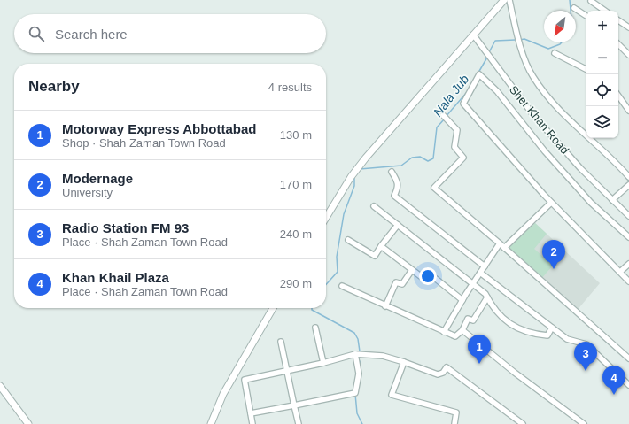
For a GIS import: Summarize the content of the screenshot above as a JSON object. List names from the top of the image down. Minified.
{"streets":{"street":["Sher Khan Road"]},"water":["Nala Jub"],"north":"bottom left","page":{"map_buttons":["+","−"],"search":"Search here","heading":["Nearby","4 results"],"list":[{"mark":"1","name":"Motorway Express Abbottabad","note":"Shop · Shah Zaman Town Road","value":"130 m"},{"mark":"2","name":"Modernage","note":"University","value":"170 m"},{"mark":"3","name":"Radio Station FM 93","note":"Place · Shah Zaman Town Road","value":"240 m"},{"mark":"4","name":"Khan Khail Plaza","note":"Place · Shah Zaman Town Road","value":"290 m"}],"pins":["2","1","3","4"]}}
